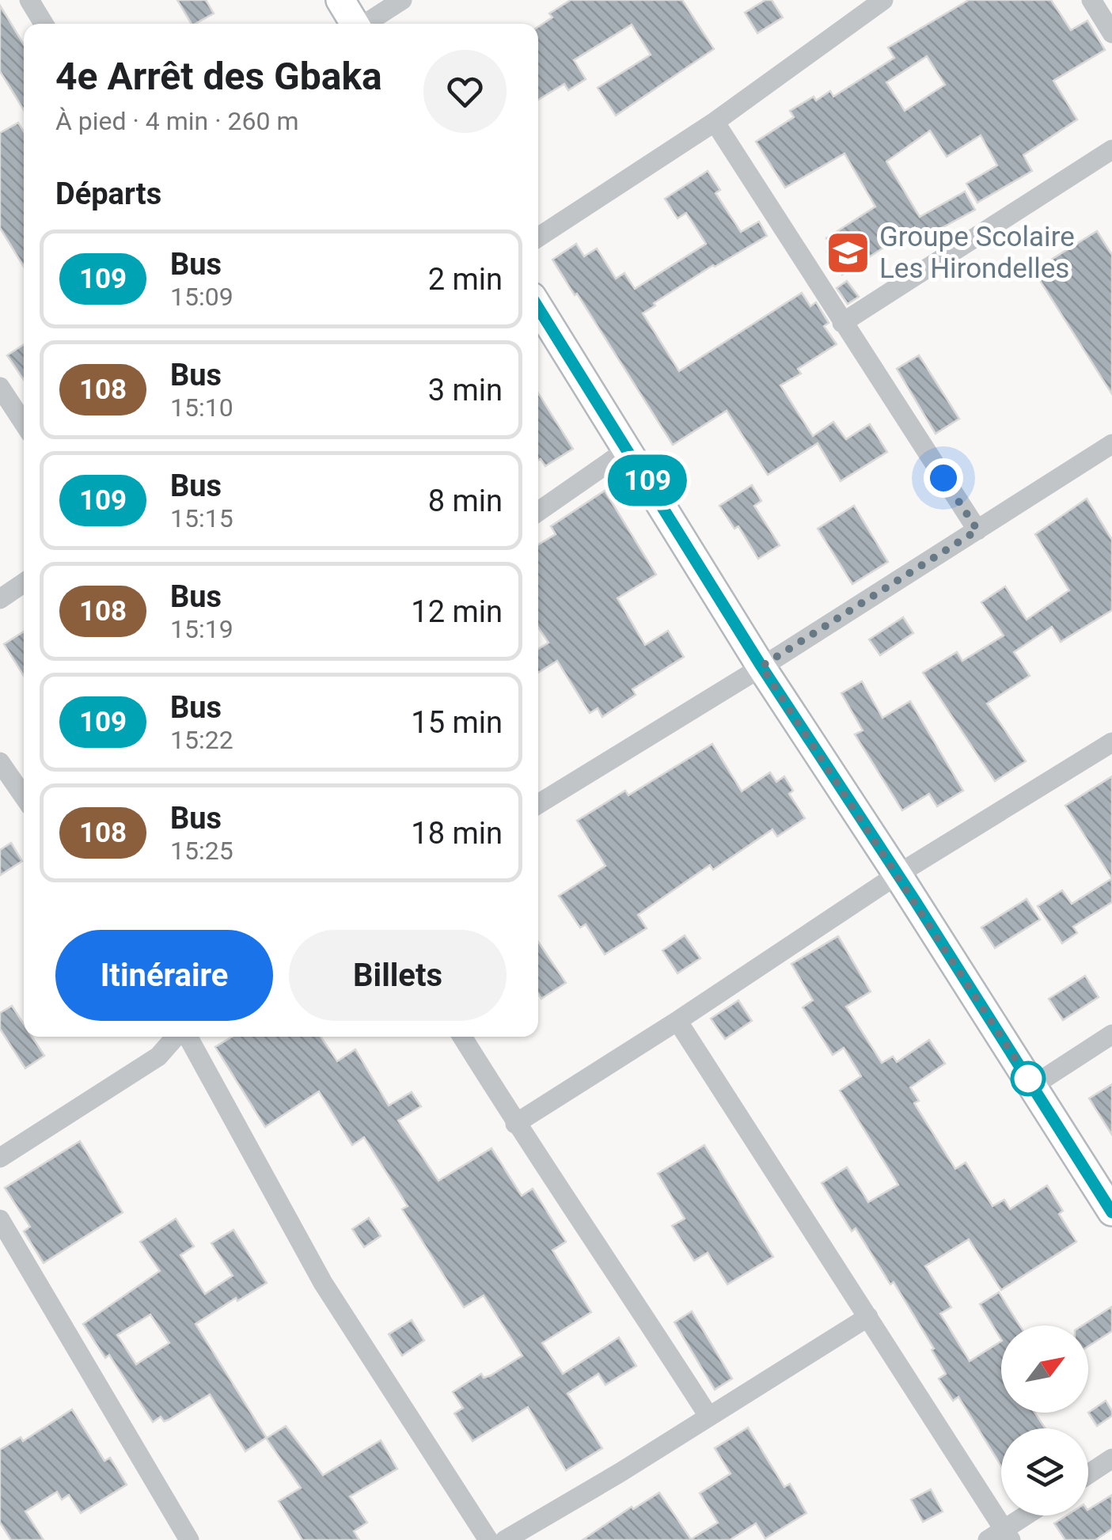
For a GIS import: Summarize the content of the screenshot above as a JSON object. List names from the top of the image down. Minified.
{"places":{"school or university":["Groupe Scolaire Les Hirondelles"]},"lines":["bus line 109"],"north":"top right","page":{"on_map":"109","heading":[["4e Arrêt des Gbaka","À pied · 4 min · 260 m"],"Départs"],"list":[{"mark":"109","name":"Bus","note":"15:09","value":"2 min"},{"mark":"108","name":"Bus","note":"15:10","value":"3 min"},{"mark":"109","name":"Bus","note":"15:15","value":"8 min"},{"mark":"108","name":"Bus","note":"15:19","value":"12 min"},{"mark":"109","name":"Bus","note":"15:22","value":"15 min"},{"mark":"108","name":"Bus","note":"15:25","value":"18 min"}],"buttons":["Itinéraire","Billets"]}}
